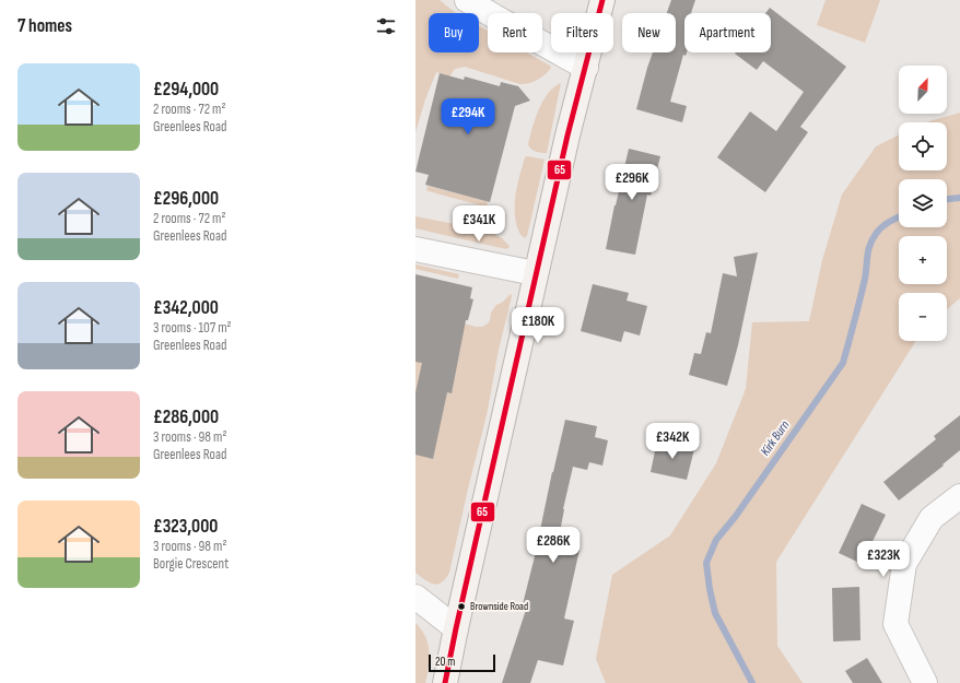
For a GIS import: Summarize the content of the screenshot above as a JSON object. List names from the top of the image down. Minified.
{"water":["Kirk Burn"],"places":["Brownside Road"],"lines":["transit line 65"],"scale_bar":"20 m","north":"top right","page":{"heading":"7 homes","chip":["Buy","Rent","Filters","New","Apartment"],"list":[{"name":"£294,000","note":"2 rooms · 72 m² · Greenlees Road"},{"name":"£296,000","note":"2 rooms · 72 m² · Greenlees Road"},{"name":"£342,000","note":"3 rooms · 107 m² · Greenlees Road"},{"name":"£286,000","note":"3 rooms · 98 m² · Greenlees Road"},{"name":"£323,000","note":"3 rooms · 98 m² · Borgie Crescent"}],"map_buttons":["+","−"],"price":["£294K","£296K","£341K","£180K","£342K","£286K","£323K"],"scale":"20 m"}}
